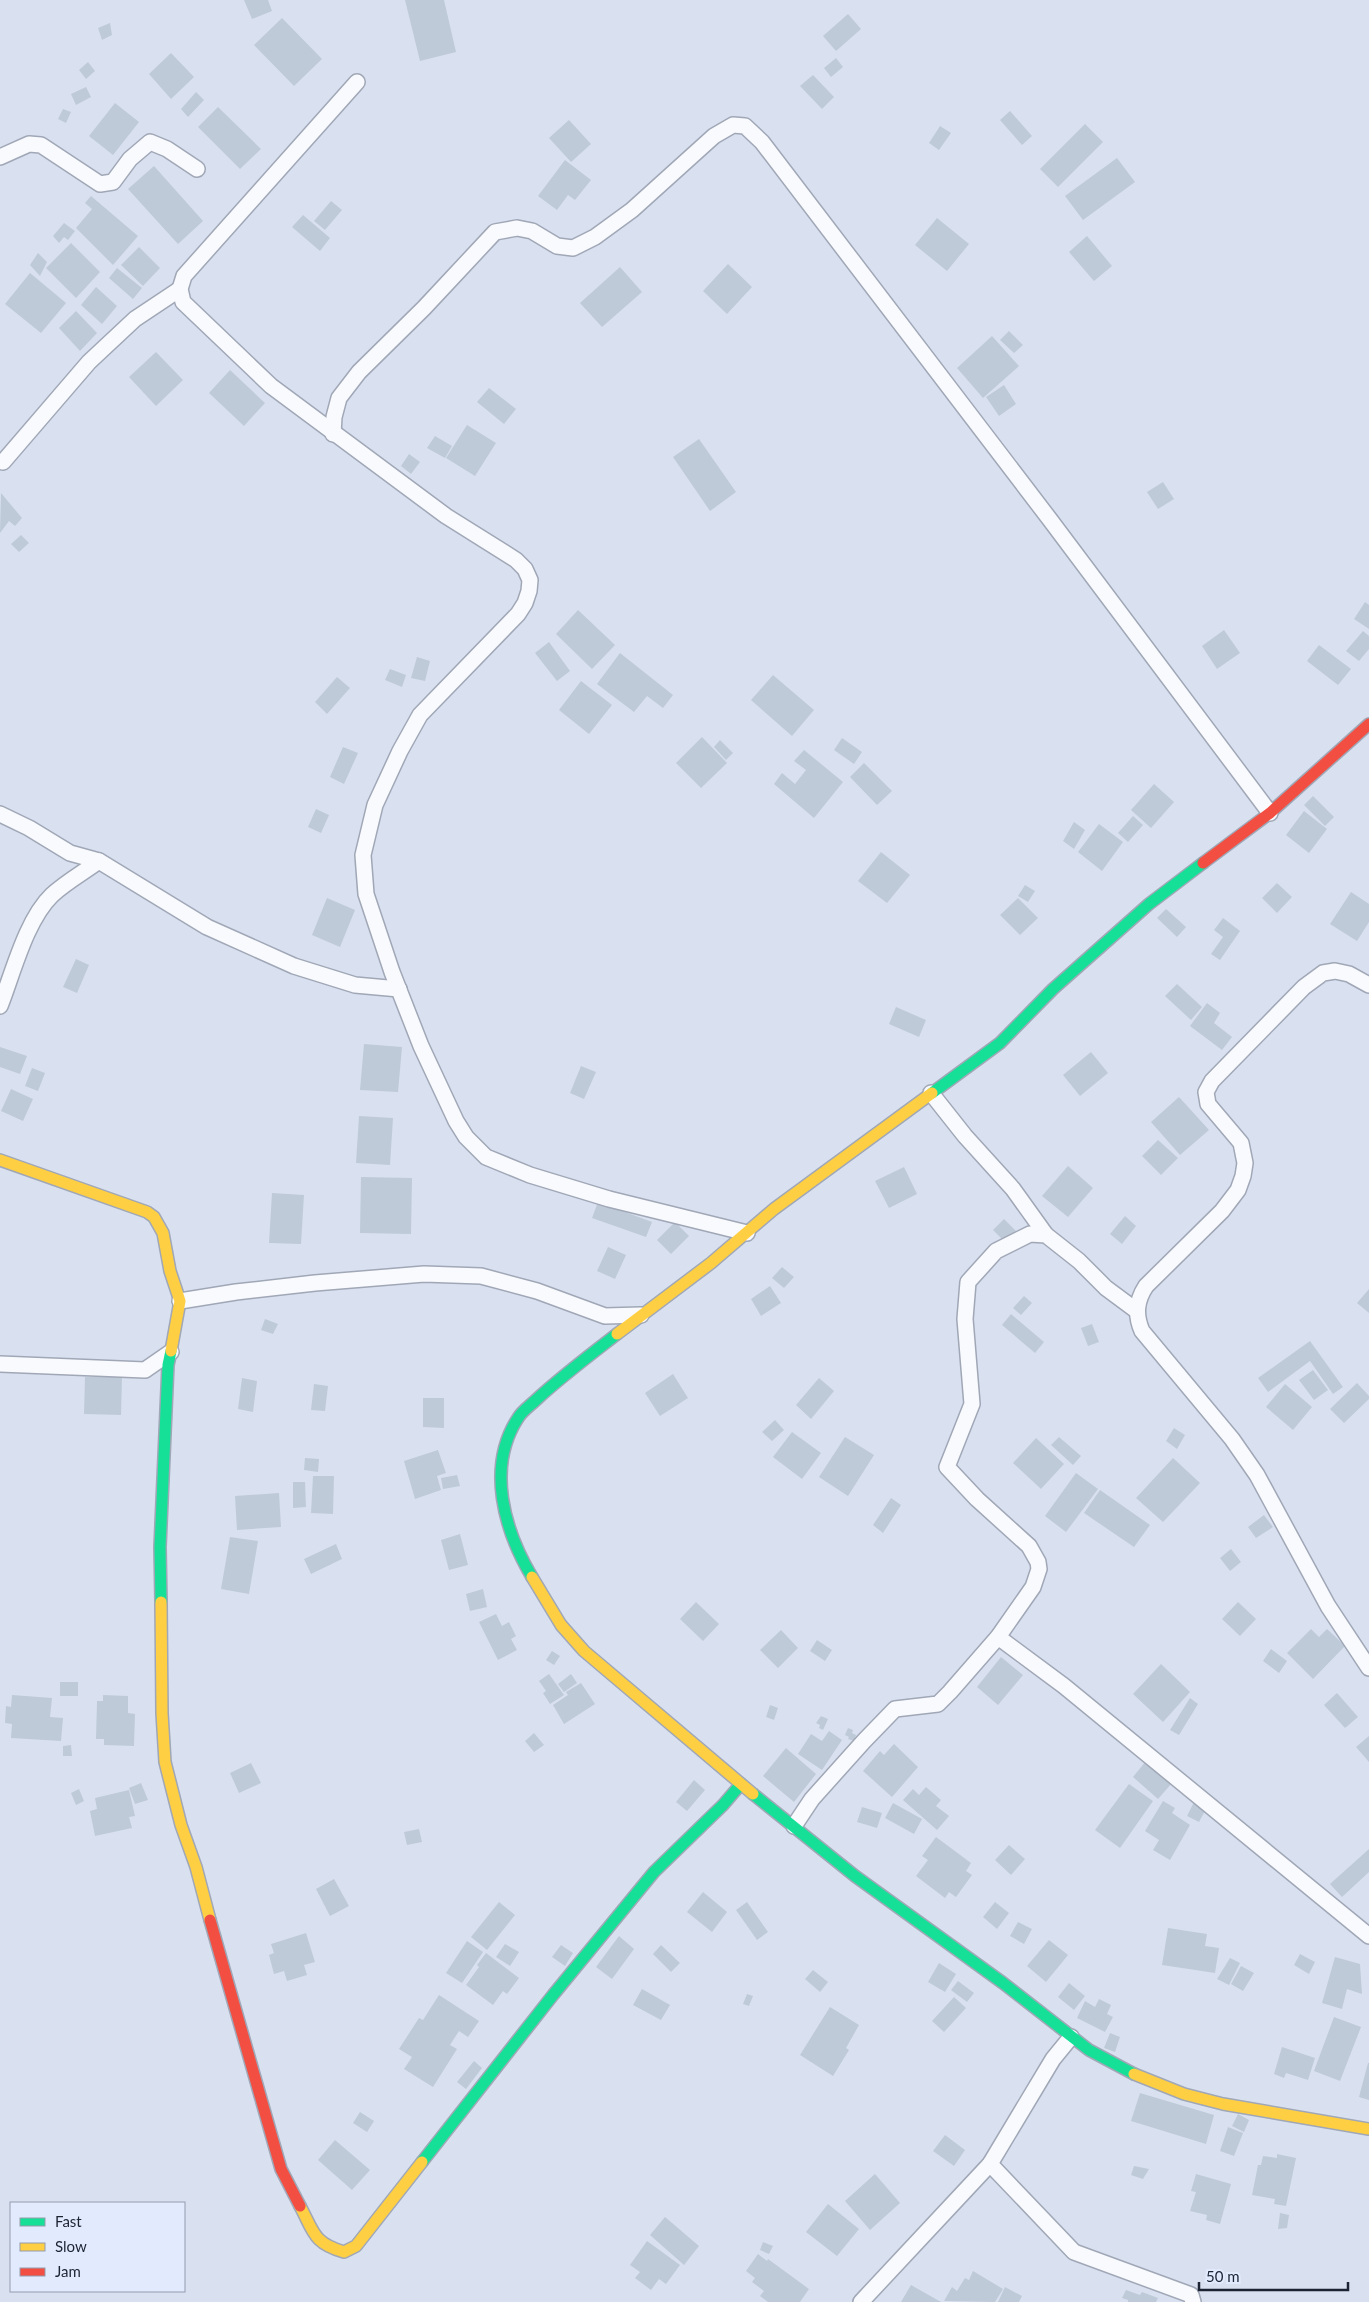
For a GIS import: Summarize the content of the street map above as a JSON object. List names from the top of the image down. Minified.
{"legend":["Fast","Slow","Jam"],"scale_bar":"50 m"}
